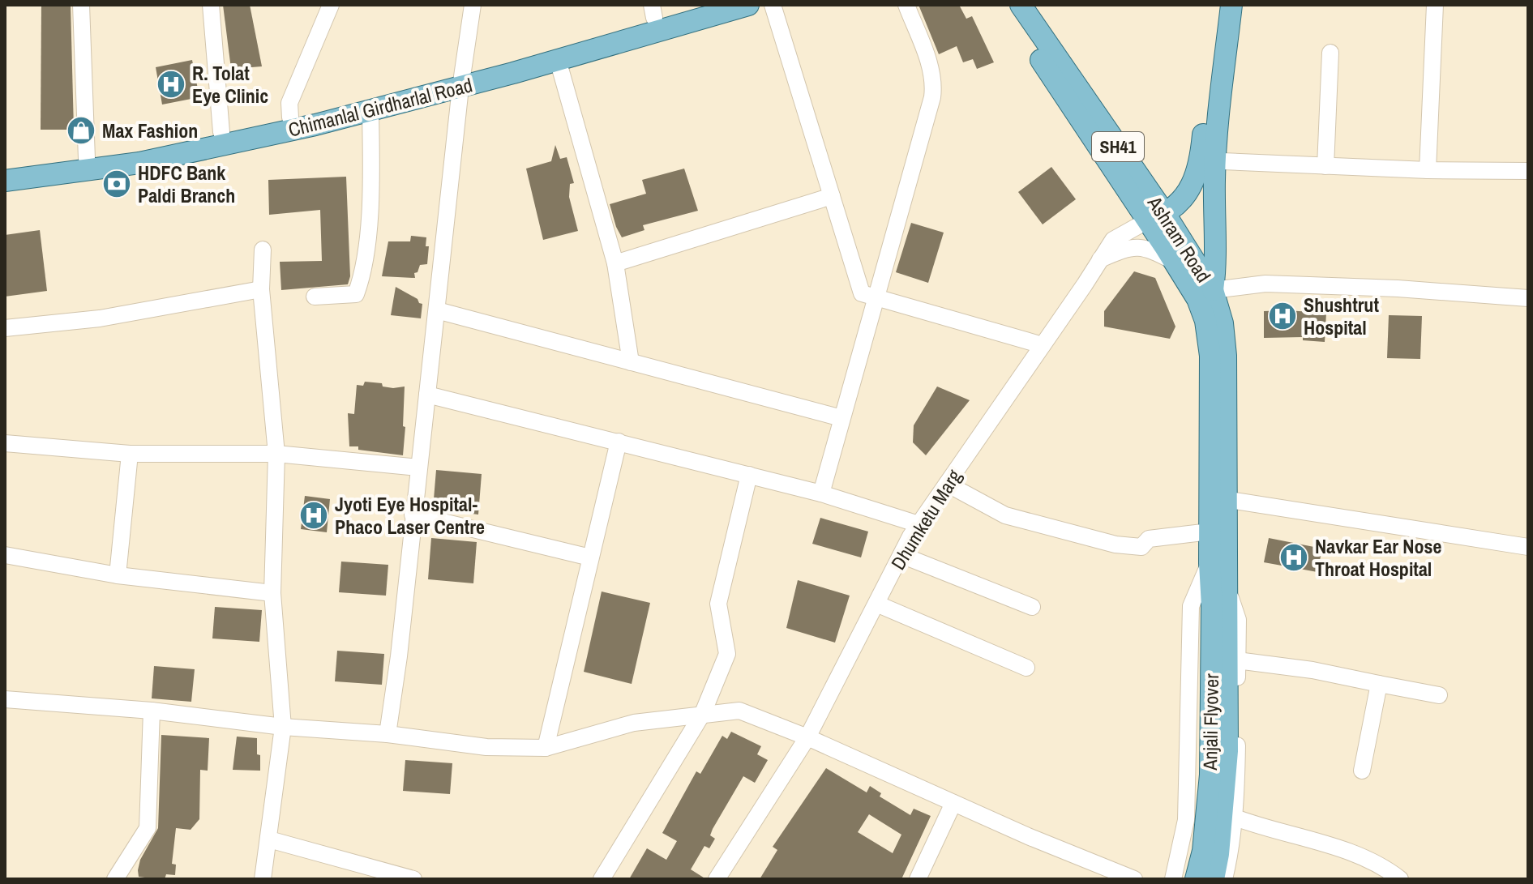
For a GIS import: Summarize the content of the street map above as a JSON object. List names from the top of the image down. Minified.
{"streets":{"main road":["Chimanlal Girdharlal Road","SH41","Ashram Road","Anjali Flyover"],"street":["Dhumketu Marg"]},"crossings":[["Ashram Road","Dhumketu Marg"],["Ashram Road","Anjali Flyover"]],"places":{"hospital":["R. Tolat Eye Clinic","Shushtrut Hospital","Jyoti Eye Hospital- Phaco Laser Centre","Navkar Ear Nose Throat Hospital"],"shop":["Max Fashion"],"bank":["HDFC Bank Paldi Branch"]}}
